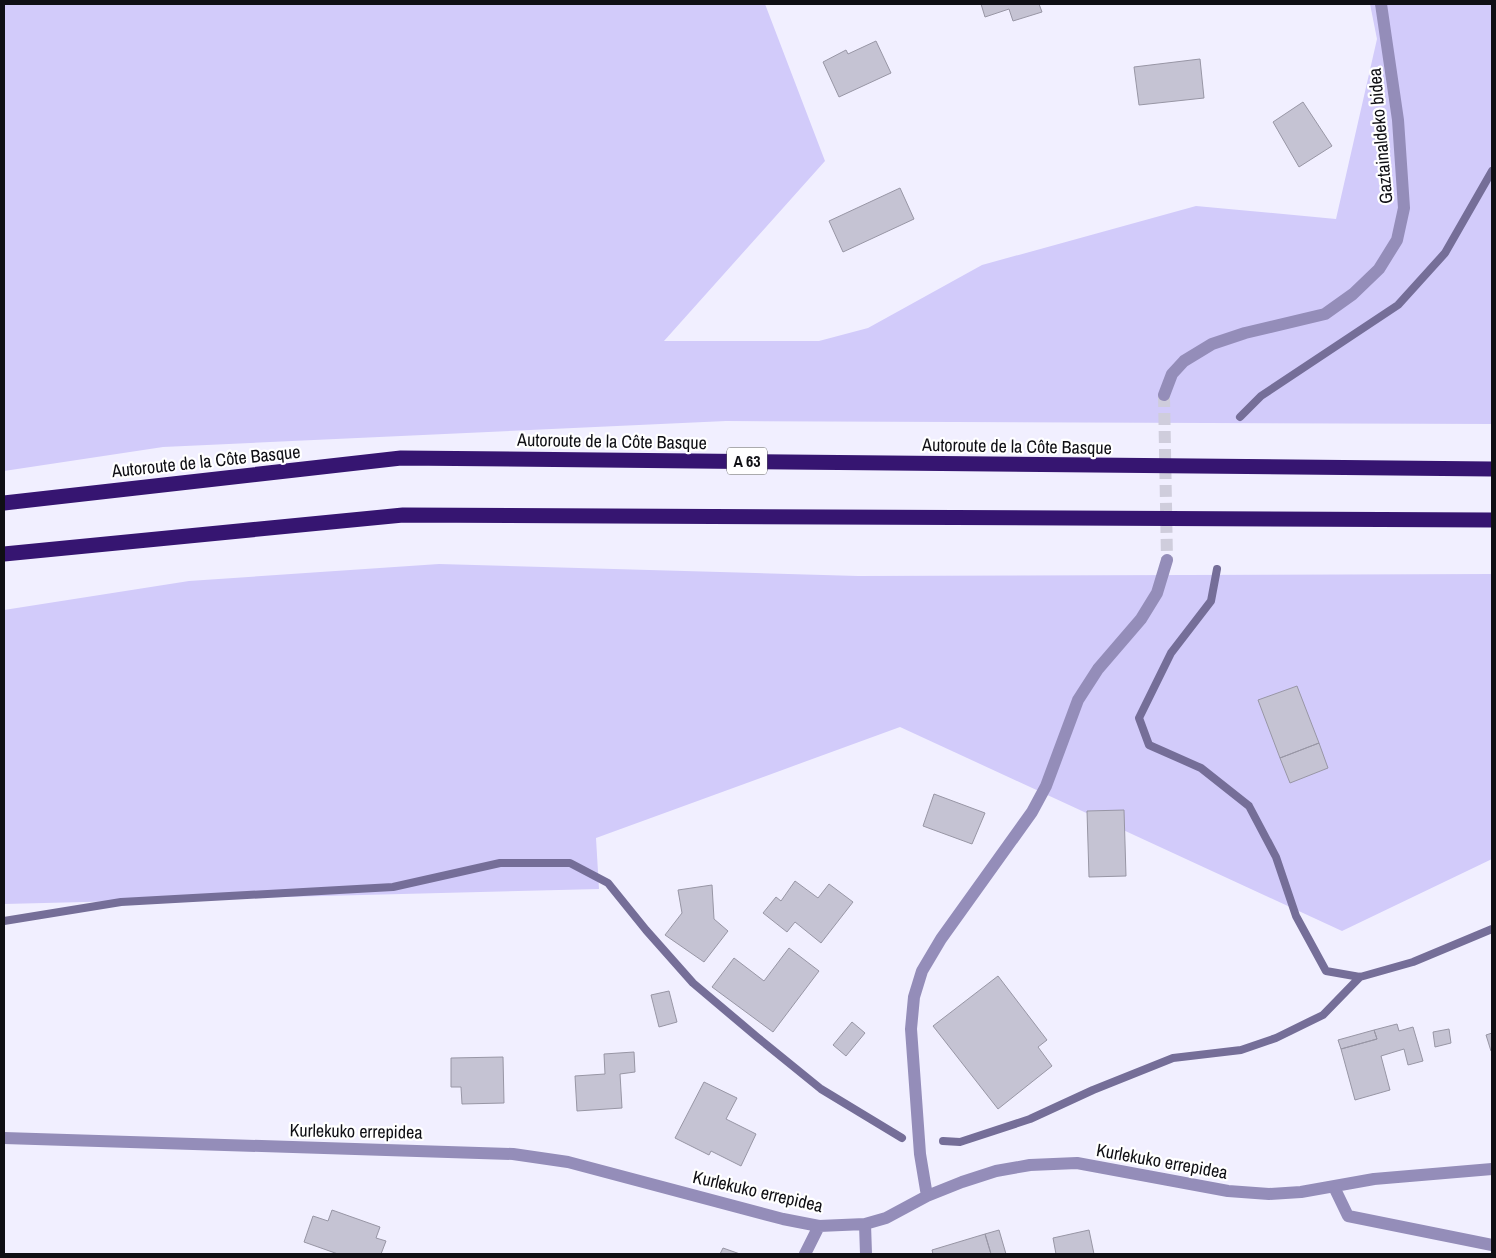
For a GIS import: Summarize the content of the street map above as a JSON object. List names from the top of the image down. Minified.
{"streets":{"highway":["Autoroute de la Côte Basque","A 63"],"street":["Gaztainaldeko bidea","Kurlekuko errepidea"]}}
